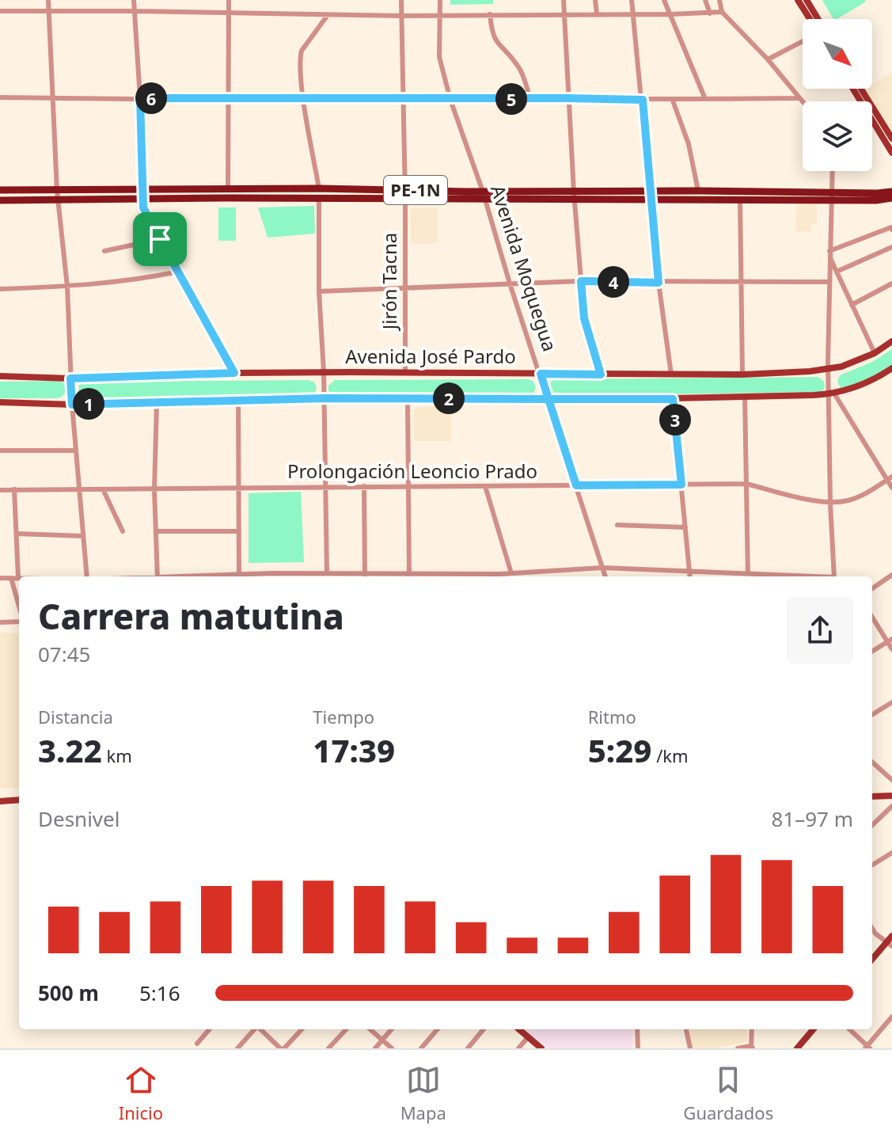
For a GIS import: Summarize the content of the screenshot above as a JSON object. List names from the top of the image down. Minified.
{"streets":{"highway":["PE-1N"],"main road":["Avenida José Pardo"],"street":["Avenida Moquegua","Jirón Tacna","Prolongación Leoncio Prado"]},"crossings":[["PE-1N","Avenida Moquegua"],["PE-1N","Jirón Tacna"],["Avenida Moquegua","Avenida José Pardo"],["Avenida Moquegua","Prolongación Leoncio Prado"],["Jirón Tacna","Avenida José Pardo"]],"north":"bottom right","page":{"pins":["6","5","4","2","1","3"],"heading":["Carrera matutina","07:45"],"stats":[["Distancia","3.22 km"],["Tiempo","17:39"],["Ritmo","5:29 /km"]],"chart":["Desnivel","81–97 m"],"list":[{"name":"500 m","note":"5:16"}],"tabs":["Inicio","Mapa","Guardados"]}}
